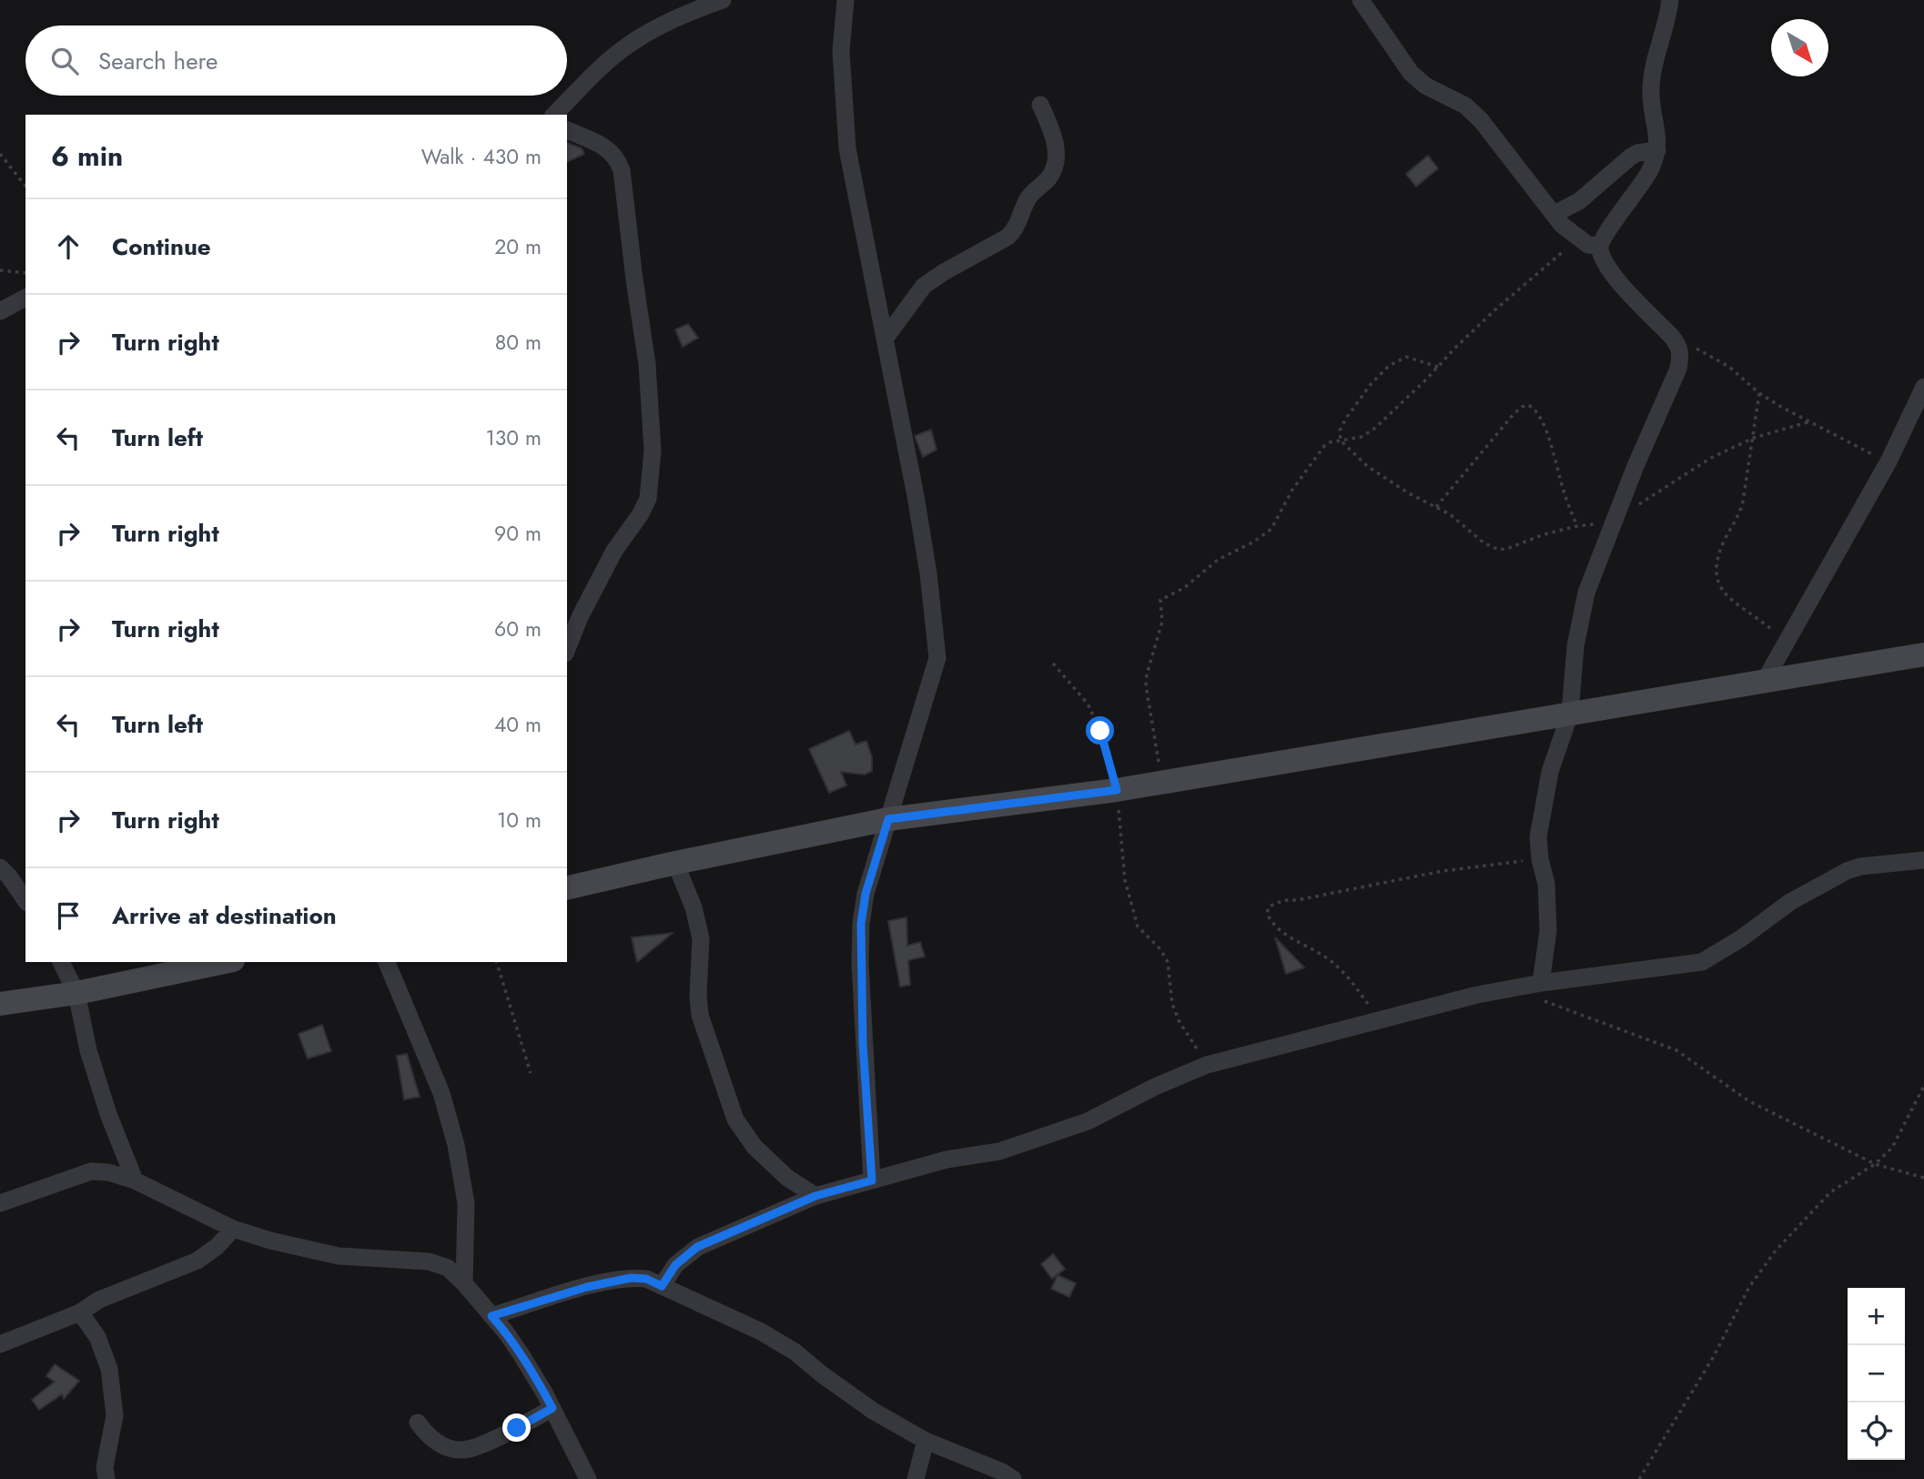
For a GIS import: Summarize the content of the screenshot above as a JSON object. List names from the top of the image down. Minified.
{"north":"bottom right","page":{"search":"Search here","heading":["6 min","Walk · 430 m"],"list":[["Continue","20 m"],["Turn right","80 m"],["Turn left","130 m"],["Turn right","90 m"],["Turn right","60 m"],["Turn left","40 m"],["Turn right","10 m"],"Arrive at destination"],"map_buttons":["+","−"]}}
